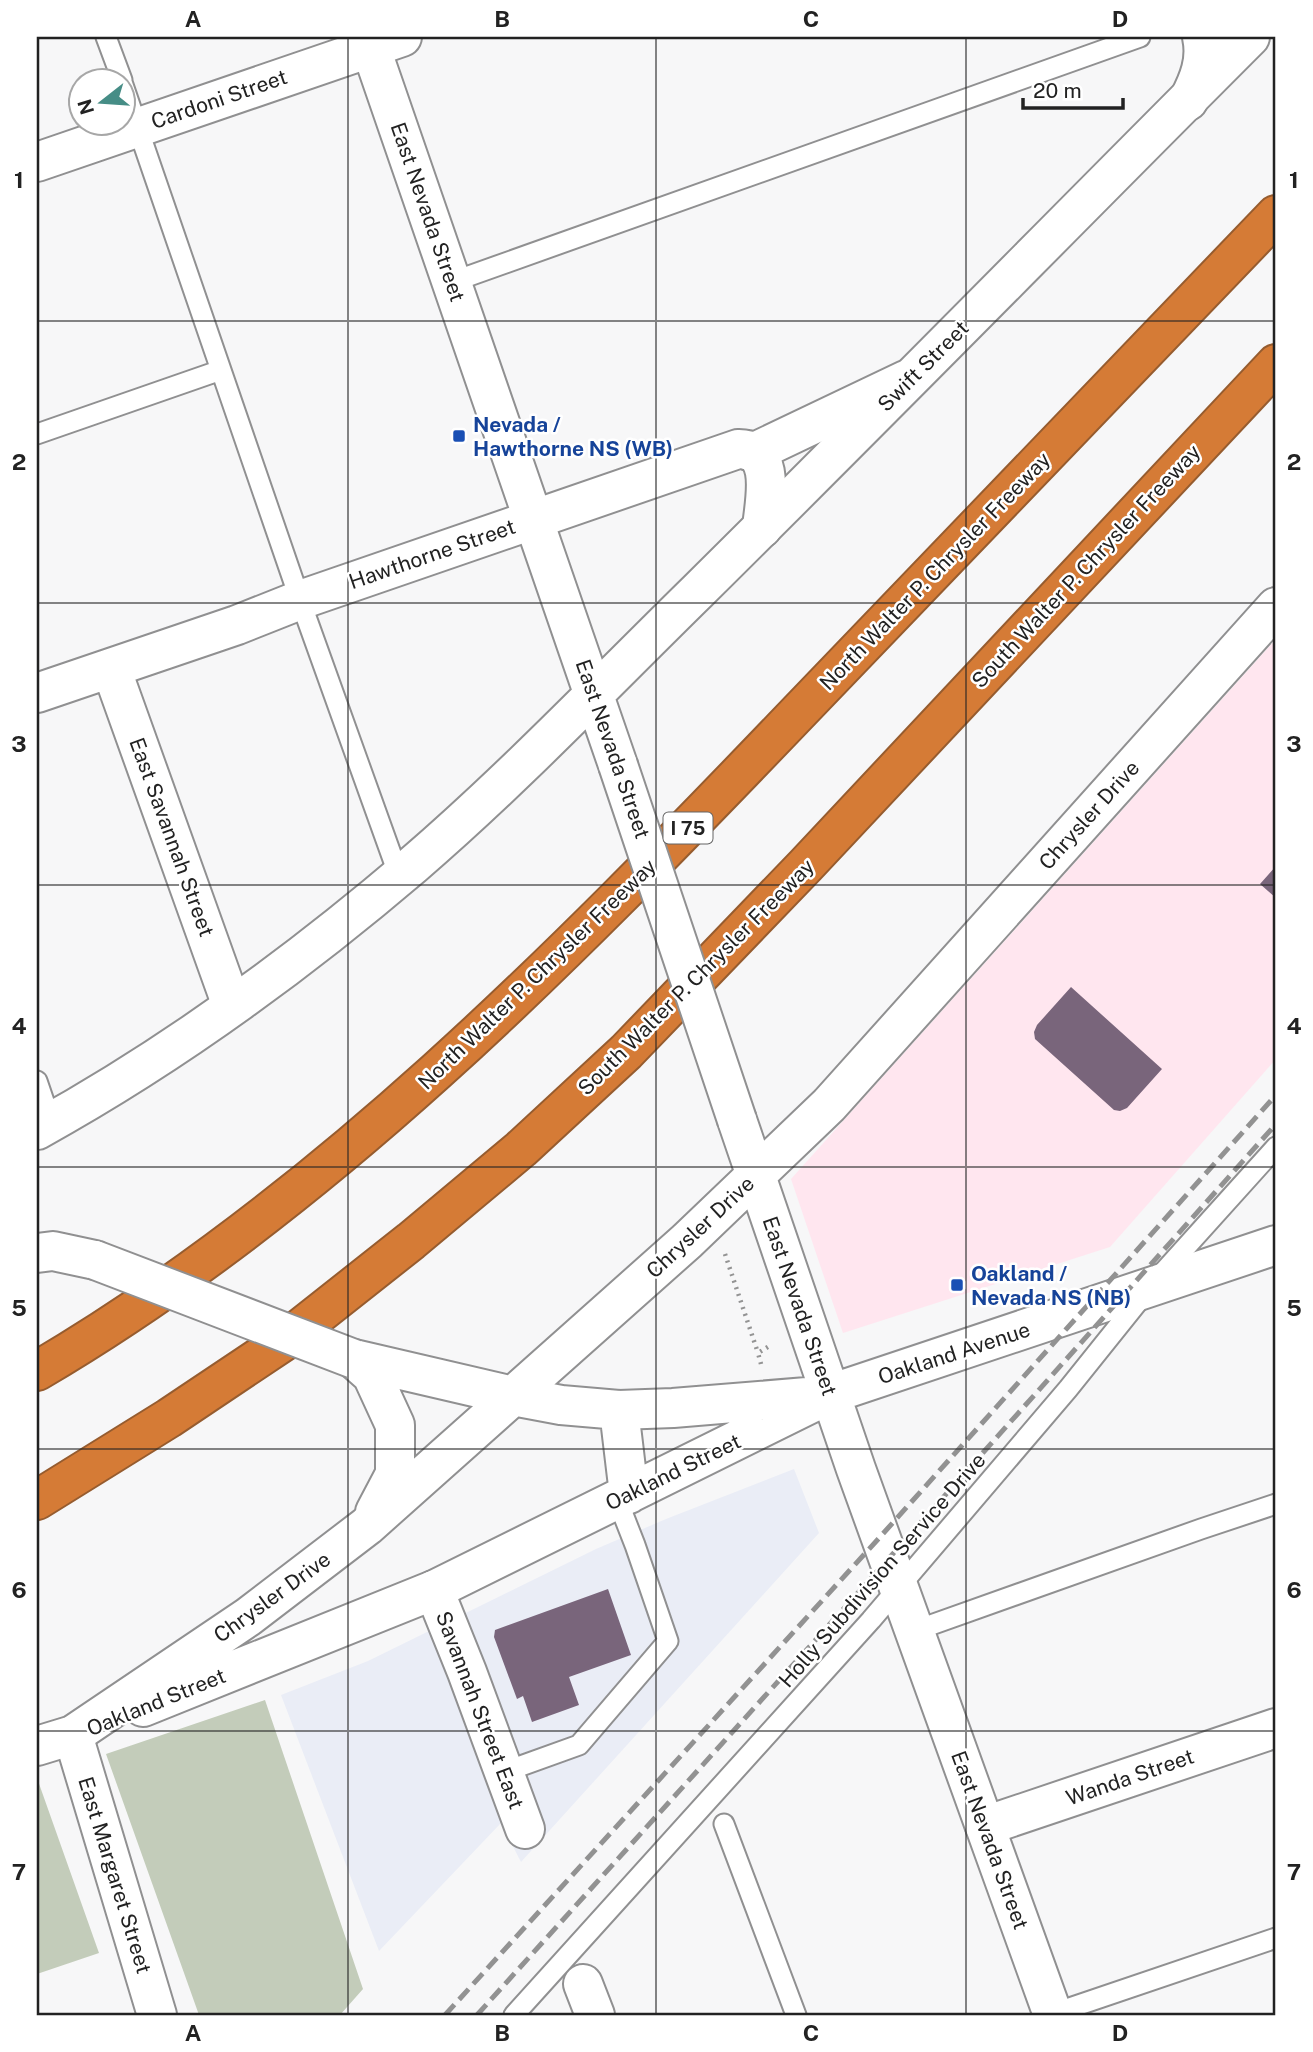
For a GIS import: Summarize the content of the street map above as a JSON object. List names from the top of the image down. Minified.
{"streets":{"highway":["South Walter P. Chrysler Freeway","North Walter P. Chrysler Freeway","I 75"],"street":["Cardoni Street","East Nevada Street","Swift Street","Hawthorne Street","Chrysler Drive","East Savannah Street","Oakland Avenue","Oakland Street","Savannah Street East","Wanda Street","East Margaret Street"],"lane":["Holly Subdivision Service Drive"]},"crossings":[["Cardoni Street","East Nevada Street"],["East Nevada Street","Swift Street"],["East Nevada Street","Hawthorne Street"],["East Nevada Street","Chrysler Drive"],["East Nevada Street","Oakland Avenue"],["East Nevada Street","Oakland Street"],["East Nevada Street","Holly Subdivision Service Drive"],["East Nevada Street","Wanda Street"],["Swift Street","Hawthorne Street"],["Hawthorne Street","East Savannah Street"],["Chrysler Drive","Oakland Street"],["Chrysler Drive","East Margaret Street"],["Oakland Avenue","Oakland Street"],["Oakland Avenue","Holly Subdivision Service Drive"],["Oakland Street","Savannah Street East"],["Oakland Street","East Margaret Street"]],"places":{"transit":["Nevada / Hawthorne NS (WB)","Oakland / Nevada NS (NB)"]},"scale_bar":"20 m","north":"left","grid":{"columns":["A","B","C","D"],"rows":["1","2","3","4","5","6","7"]}}
